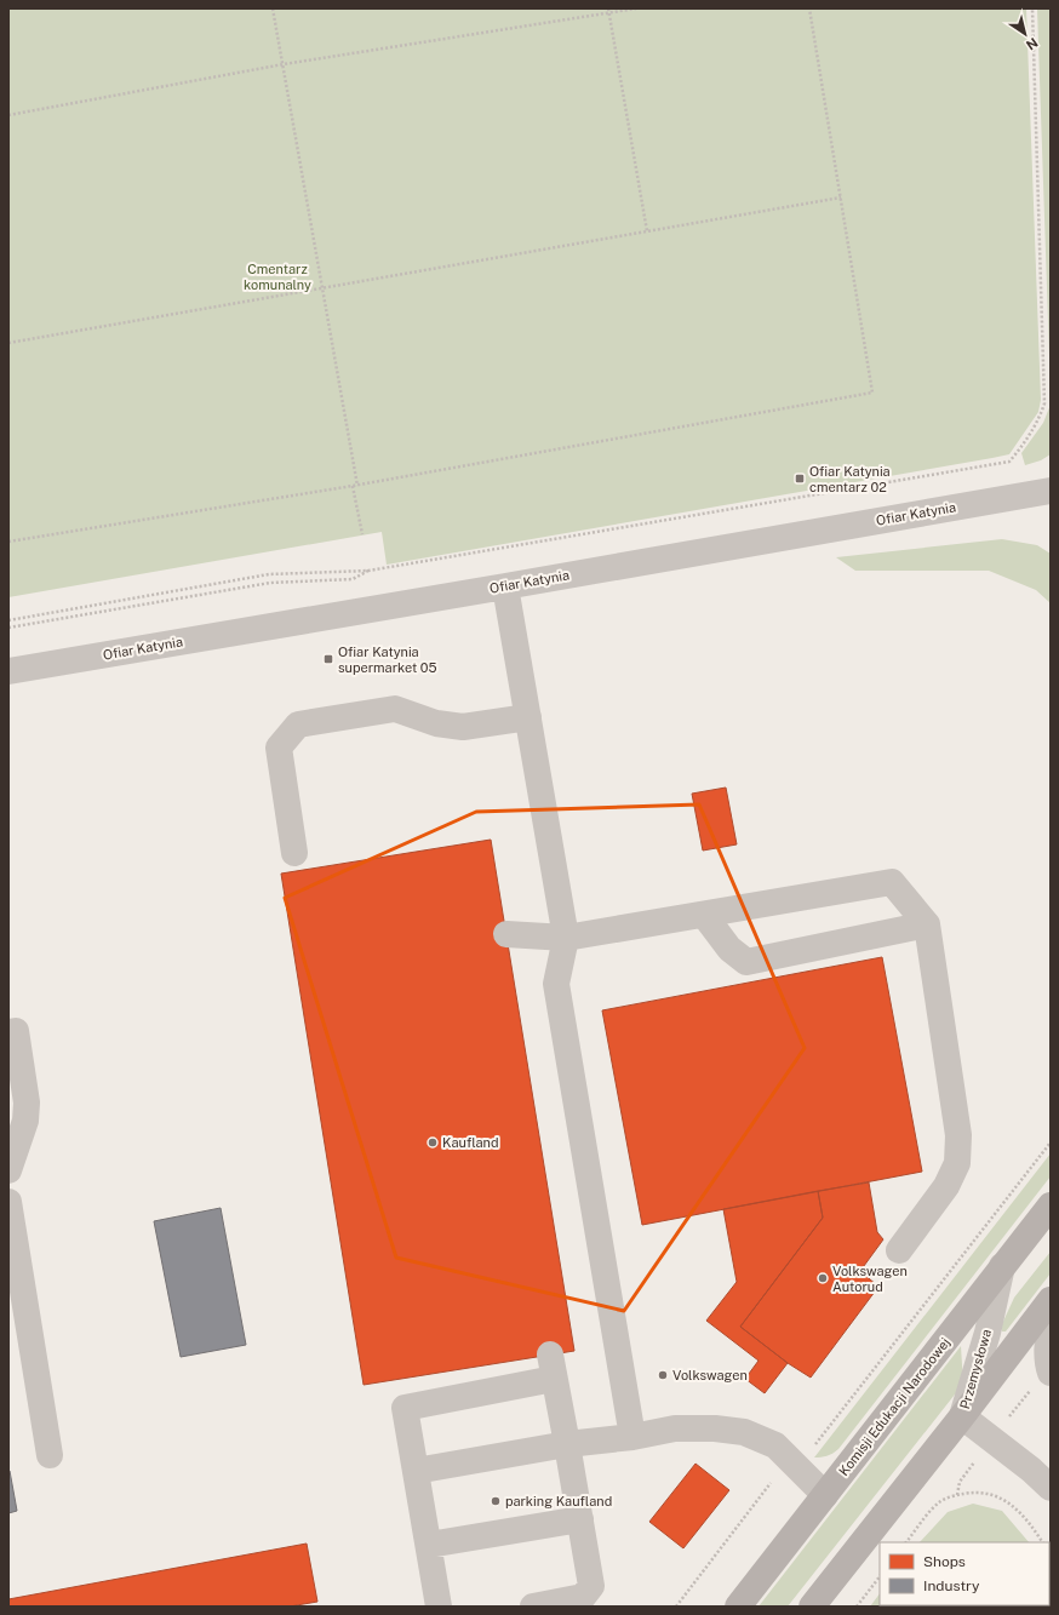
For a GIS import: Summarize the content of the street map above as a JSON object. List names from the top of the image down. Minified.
{"streets":{"main road":["Komisji Edukacji Narodowej"],"street":["Ofiar Katynia","Przemysłowa"]},"crossings":[["Przemysłowa","Komisji Edukacji Narodowej"]],"parks":["Cmentarz komunalny"],"places":{"transit":["Ofiar Katynia cmentarz 02","Ofiar Katynia supermarket 05"],"other":["Kaufland","Volkswagen Autorud","Volkswagen","parking Kaufland"]},"legend":["Shops","Industry"],"north":"bottom right"}
